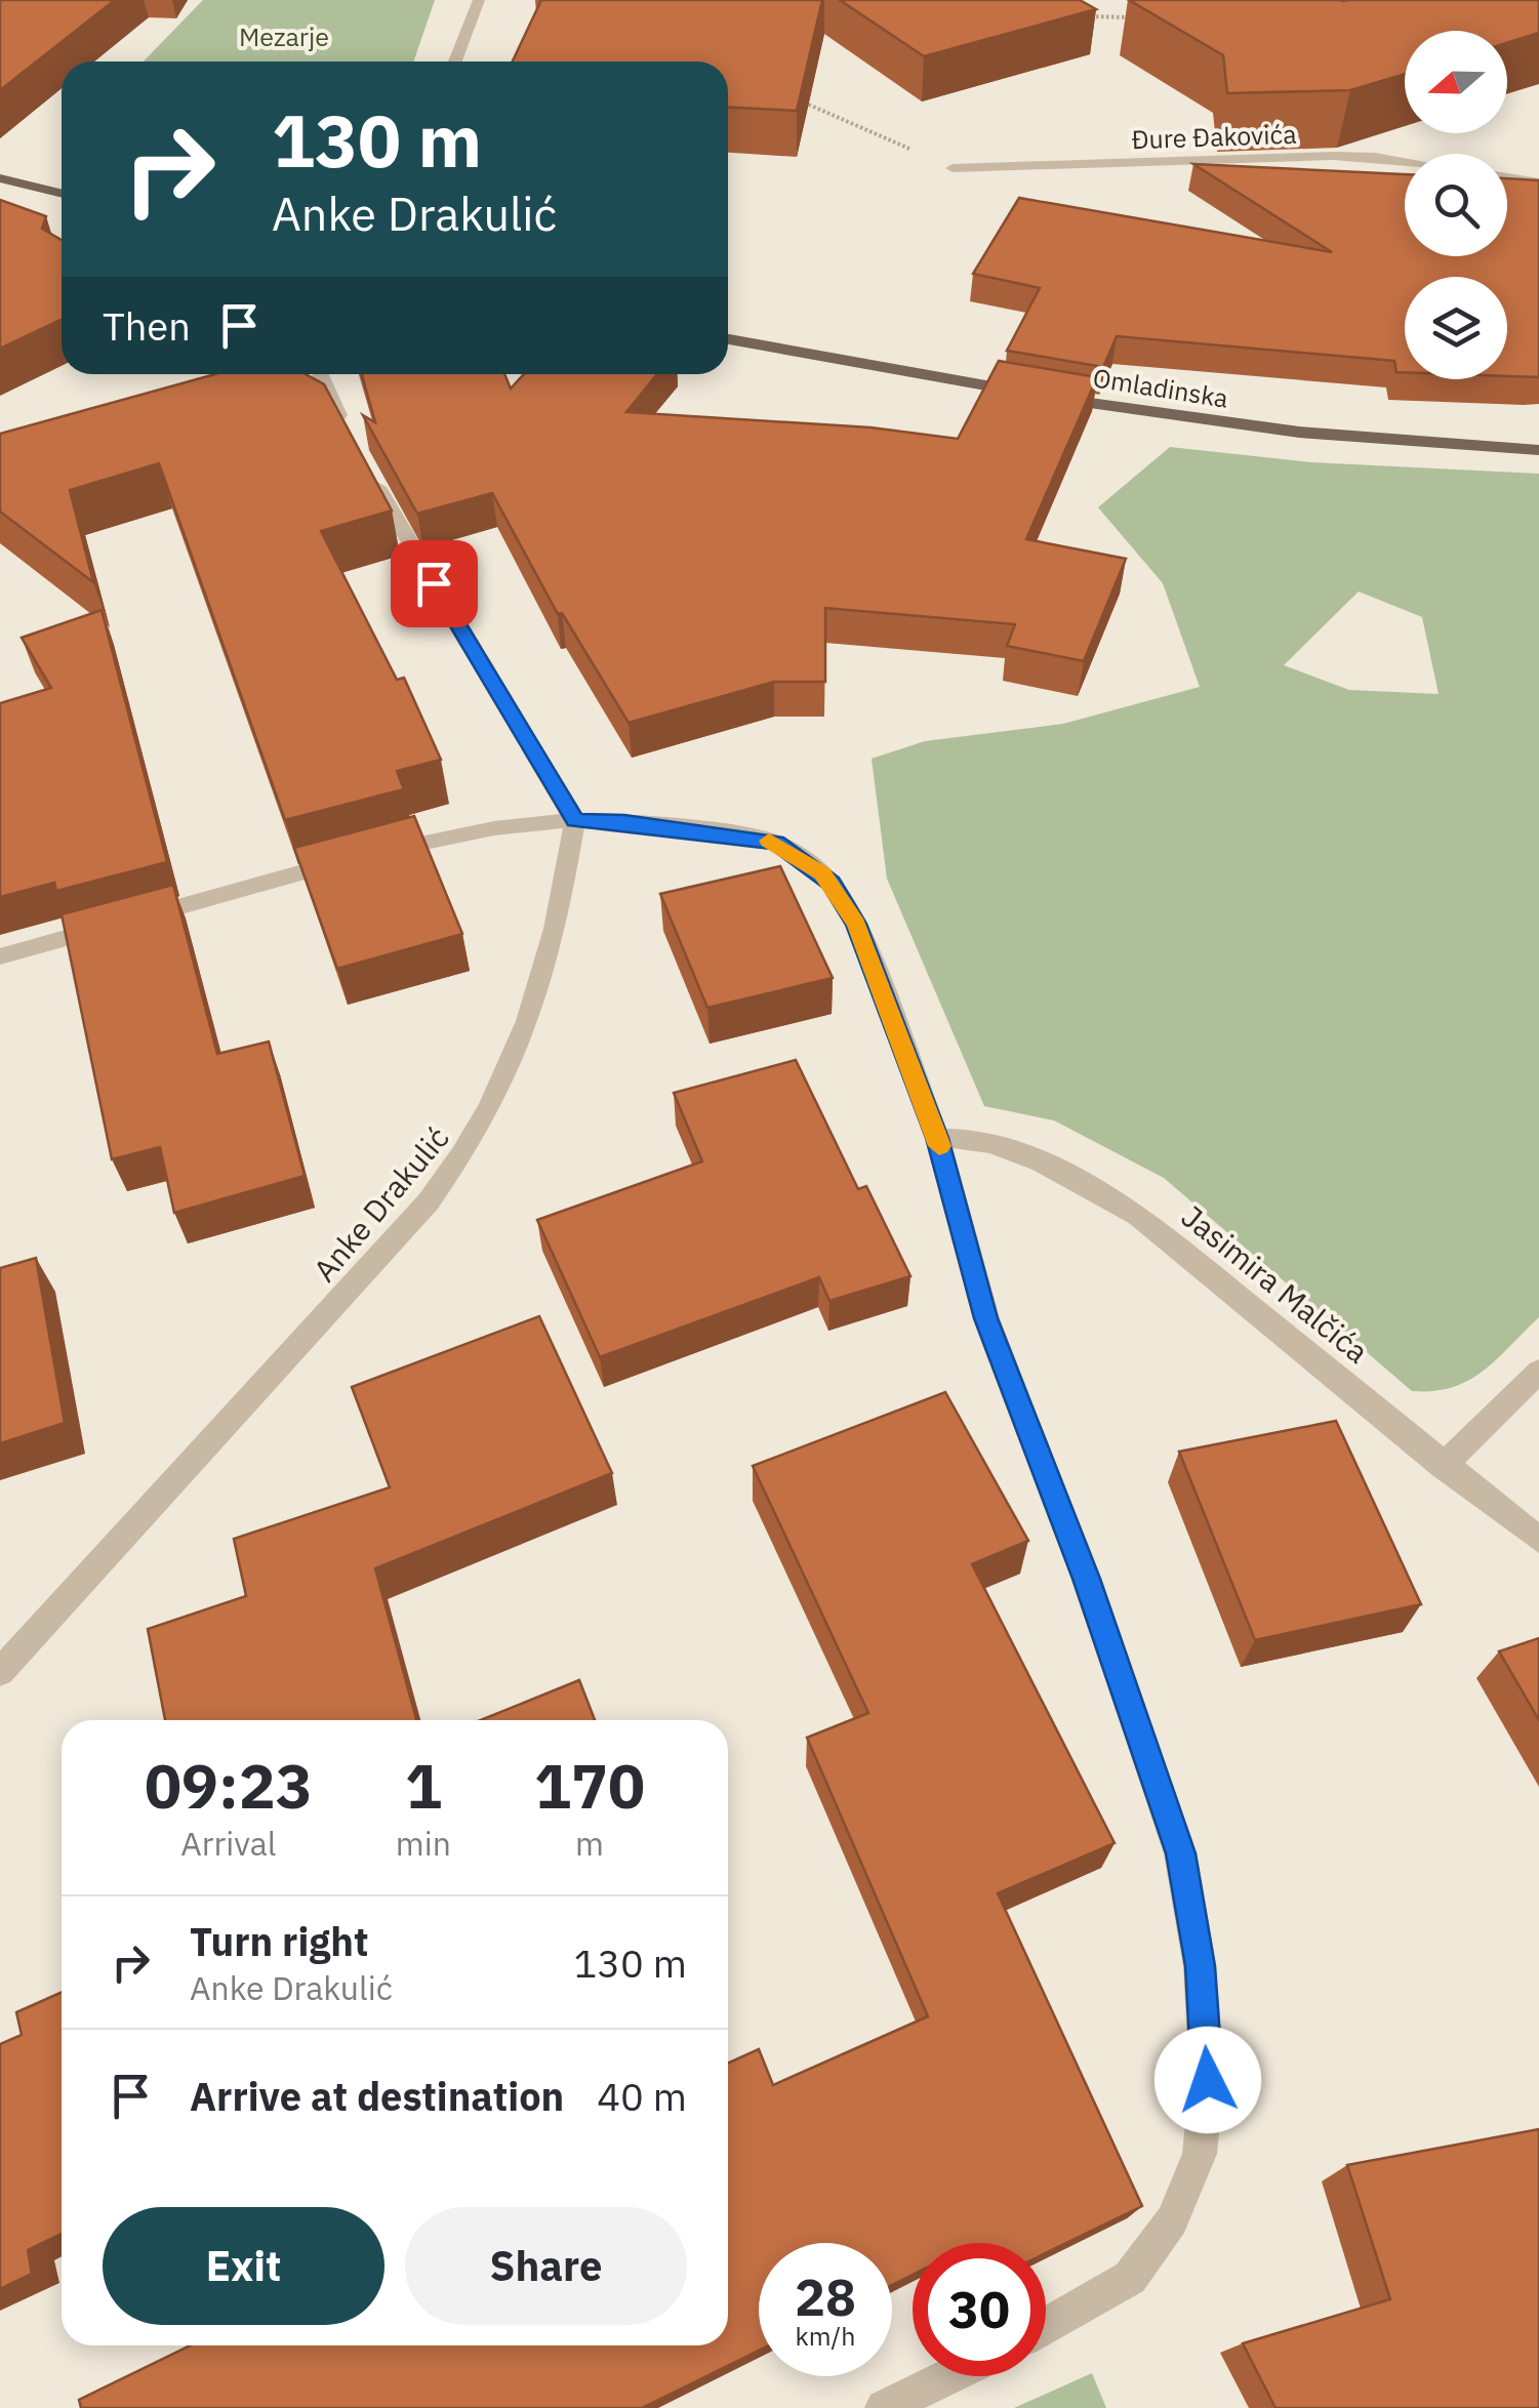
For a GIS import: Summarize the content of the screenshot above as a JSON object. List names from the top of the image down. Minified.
{"streets":{"main road":["Omladinska"],"street":["Đure Đakovića","Anke Drakulić","Jasimira Malčića"]},"parks":["Mezarje"],"north":"left","page":{"turn":["130 m","Anke Drakulić"],"then":"Then","eta":["09:23","Arrival","1","min","170","m"],"list":[{"name":"Turn right","note":"Anke Drakulić","value":"130 m"},{"name":"Arrive at destination","value":"40 m"}],"buttons":["Exit","Share"],"speed":"28 km/h","limit":"30"}}
